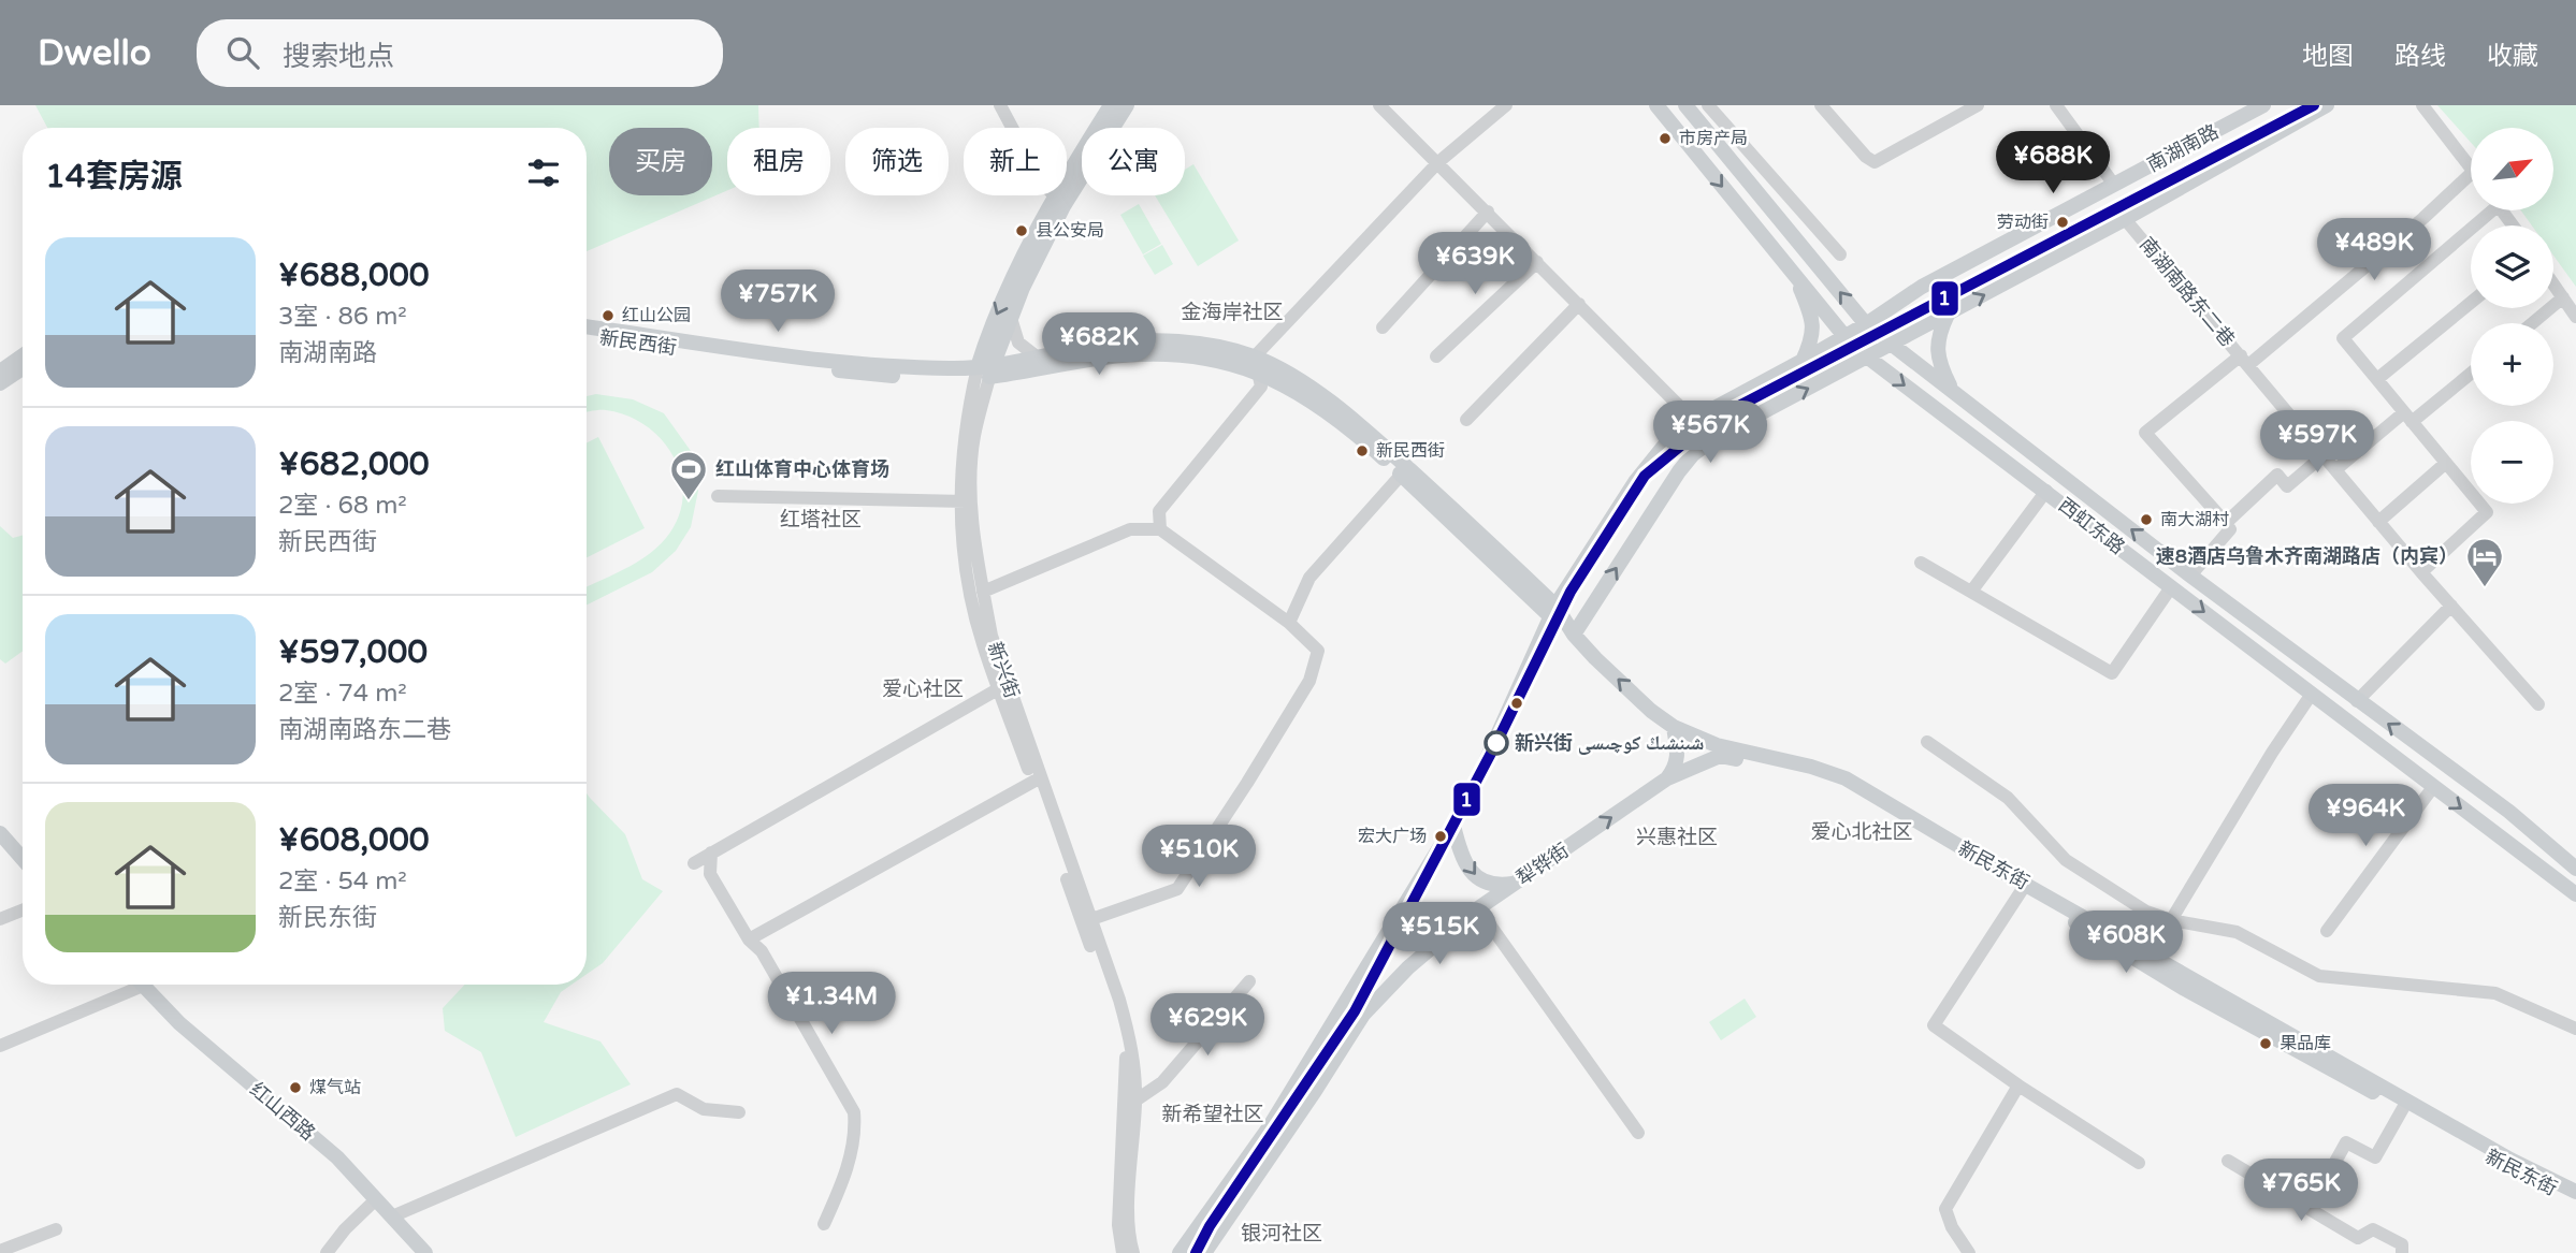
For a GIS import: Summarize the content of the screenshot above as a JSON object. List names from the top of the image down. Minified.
{"streets":{"main road":["南湖南路","新民西街","西虹东路","新兴街","犁铧街","新民东街","红山西路"],"street":["南湖南路东二巷"]},"crossings":[["南湖南路","南湖南路东二巷"],["南湖南路","西虹东路"],["新民西街","新兴街"],["新民西街","新民东街"],["犁铧街","新民东街"]],"districts":["金海岸社区","红塔社区","爱心社区","爱心北社区","兴惠社区","新希望社区","银河社区"],"places":{"other":["市房产局","劳动街","县公安局","红山公园","新民西街","南大湖村","新兴街 شىنشىڭ كوچىسى","宏大广场","果品库","煤气站"],"sports":["红山体育中心体育场"],"hotel":["速8酒店乌鲁木齐南湖路店（内宾）"]},"lines":["transit line 1"],"north":"top right","page":{"header":"Dwello","search":"搜索地点","nav":["地图","路线","收藏"],"map_buttons":["+","−"],"chip":["买房","租房","筛选","新上","公寓"],"heading":"14套房源","price":["¥688K","¥489K","¥639K","¥757K","¥682K","¥567K","¥597K","¥964K","¥510K","¥515K","¥608K","¥1.34M","¥629K","¥765K"],"list":[{"name":"¥688,000","note":"3室 · 86 m² · 南湖南路"},{"name":"¥682,000","note":"2室 · 68 m² · 新民西街"},{"name":"¥597,000","note":"2室 · 74 m² · 南湖南路东二巷"},{"name":"¥608,000","note":"2室 · 54 m² · 新民东街"}]}}
